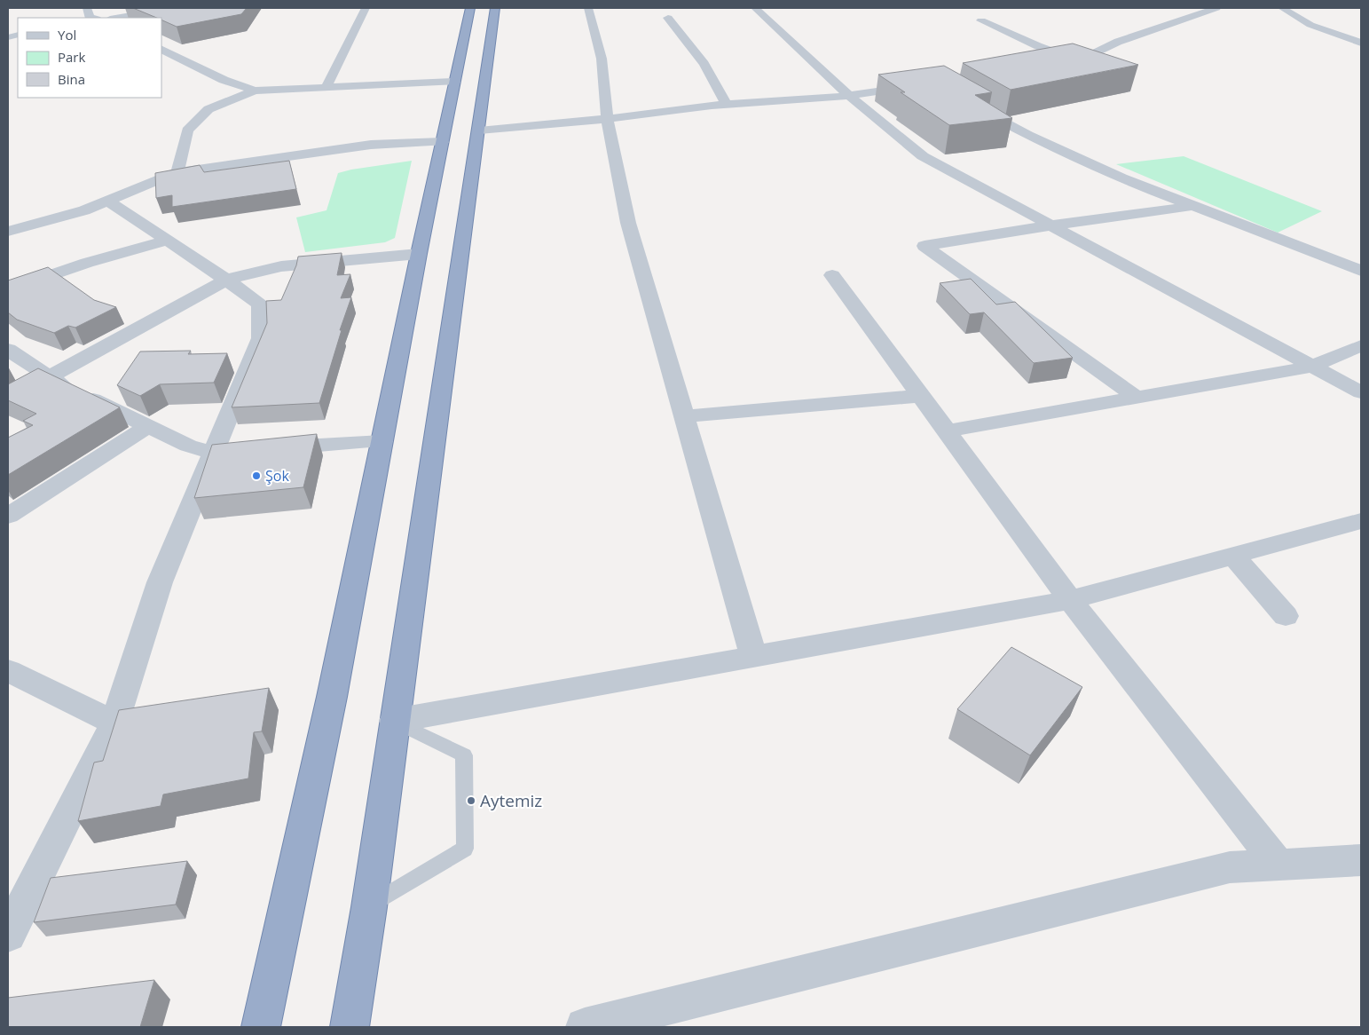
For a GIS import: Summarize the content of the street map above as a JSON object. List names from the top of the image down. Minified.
{"places":["Şok","Aytemiz"],"legend":["Yol","Park","Bina"]}
